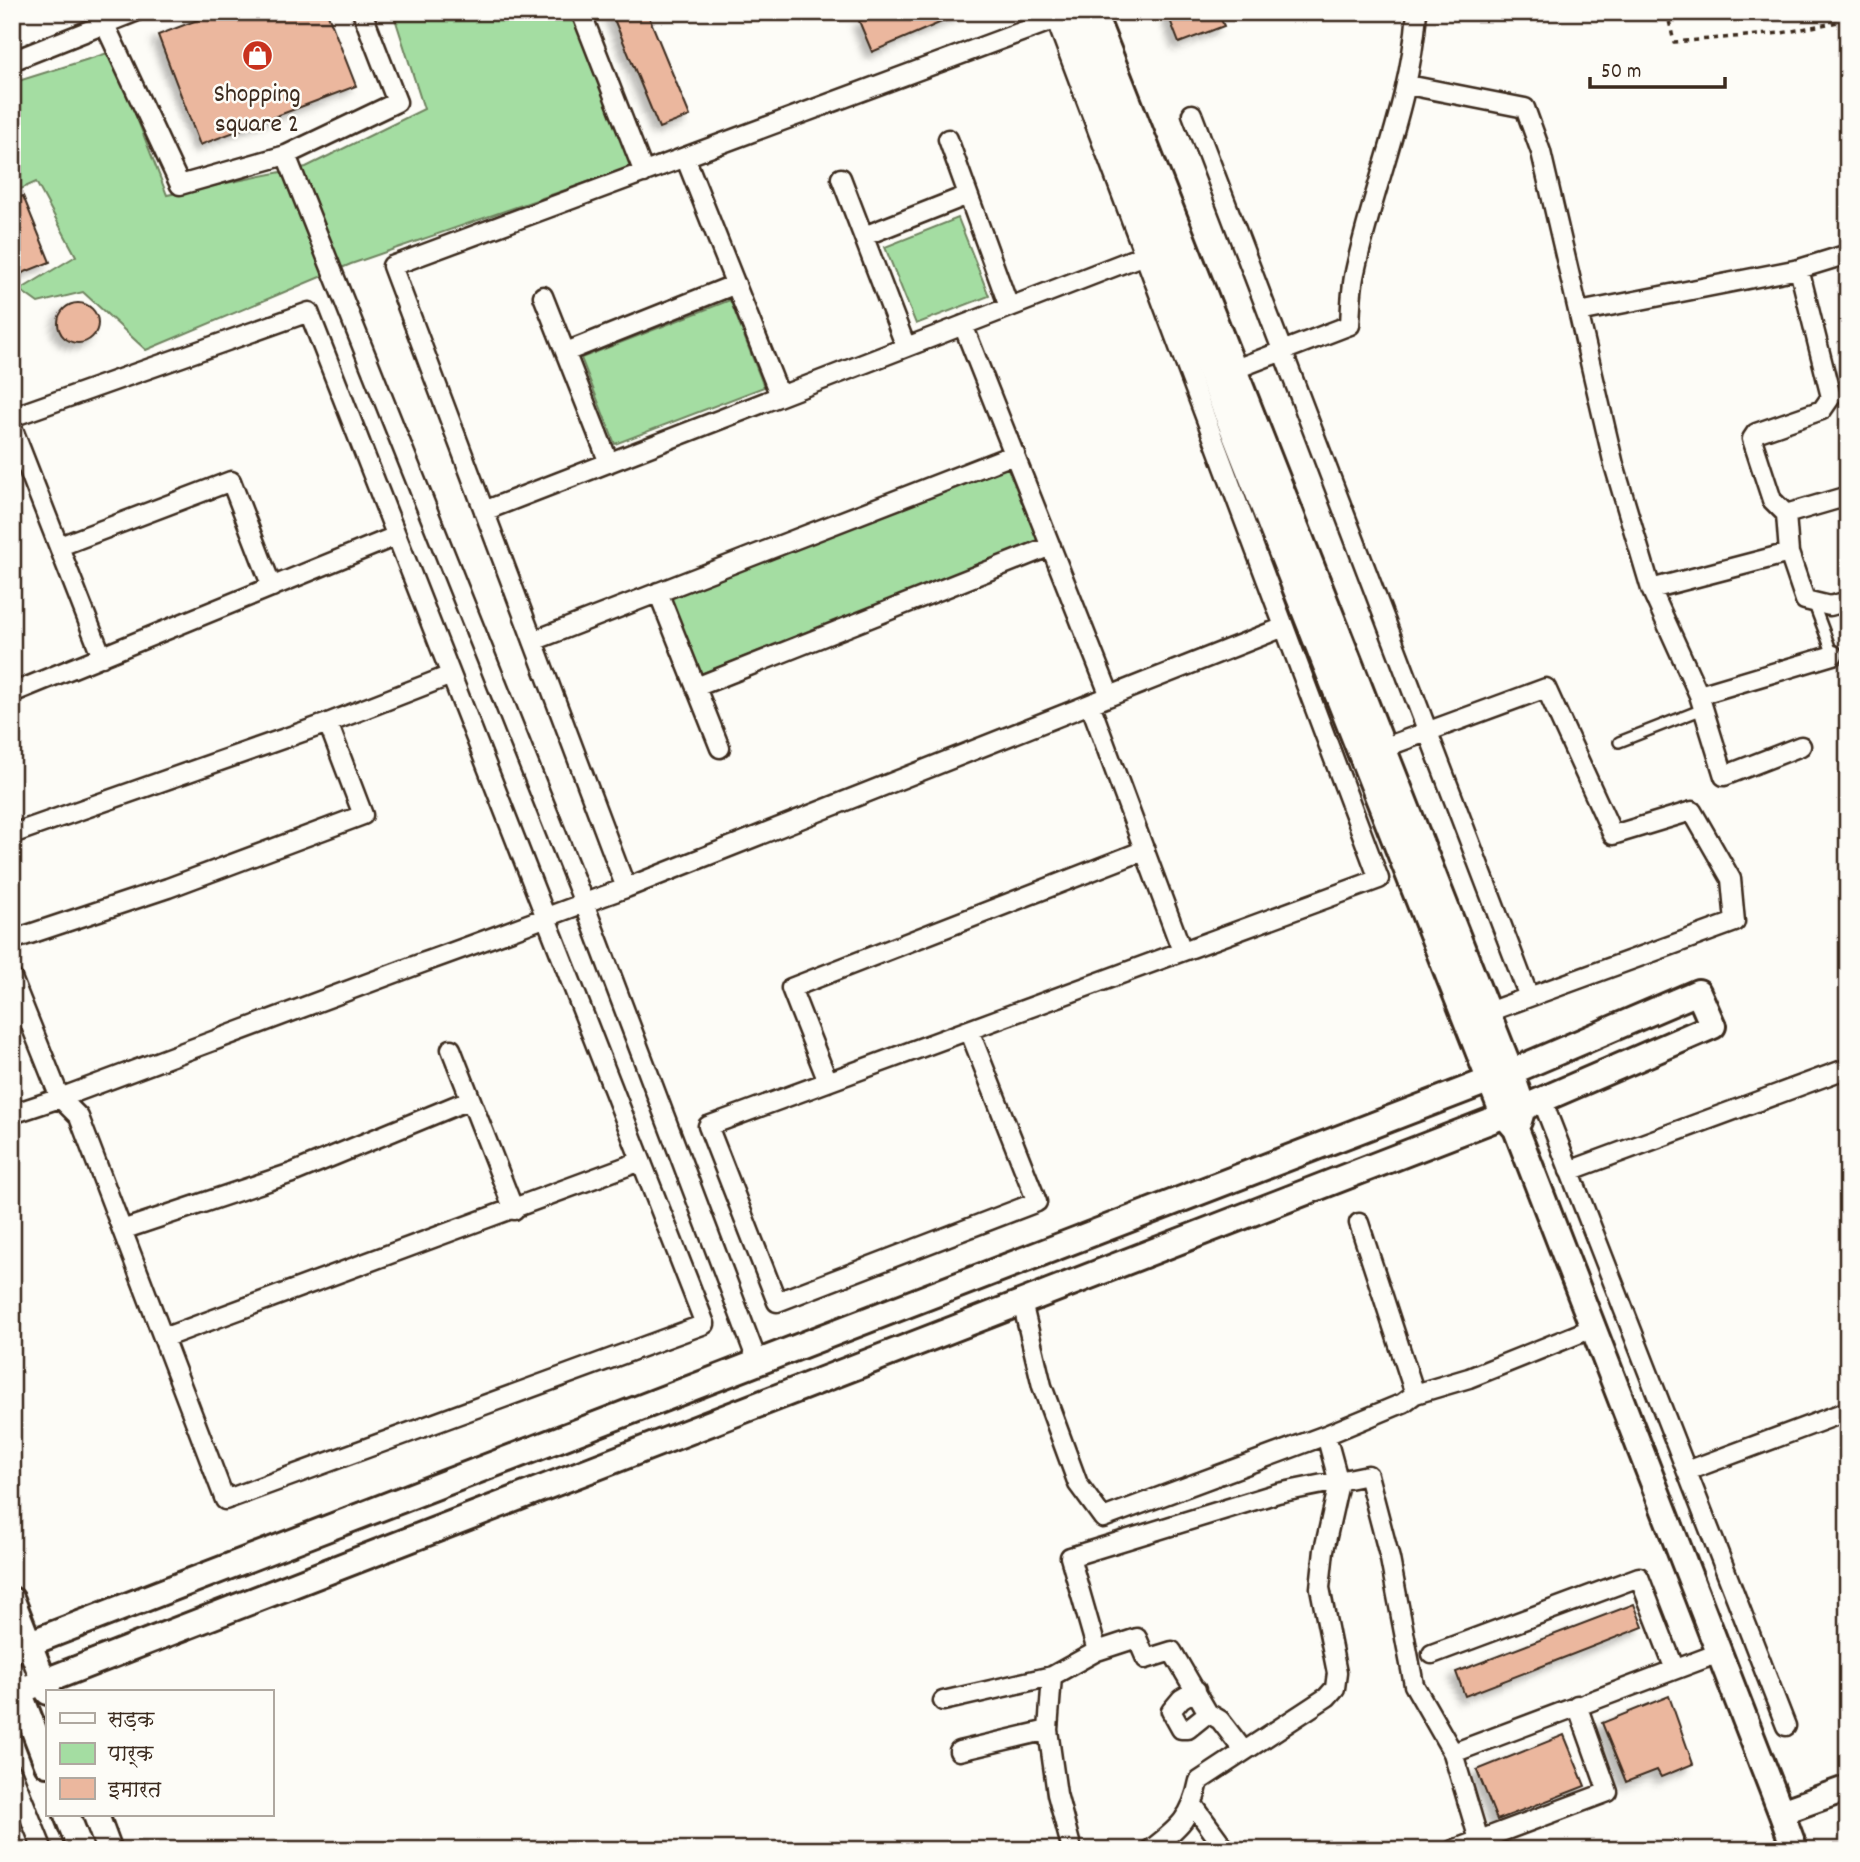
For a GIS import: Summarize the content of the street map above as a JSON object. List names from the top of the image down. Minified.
{"places":{"shop":["Shopping square 2"]},"legend":["सड़क","पार्क","इमारत"],"scale_bar":"50 m"}
